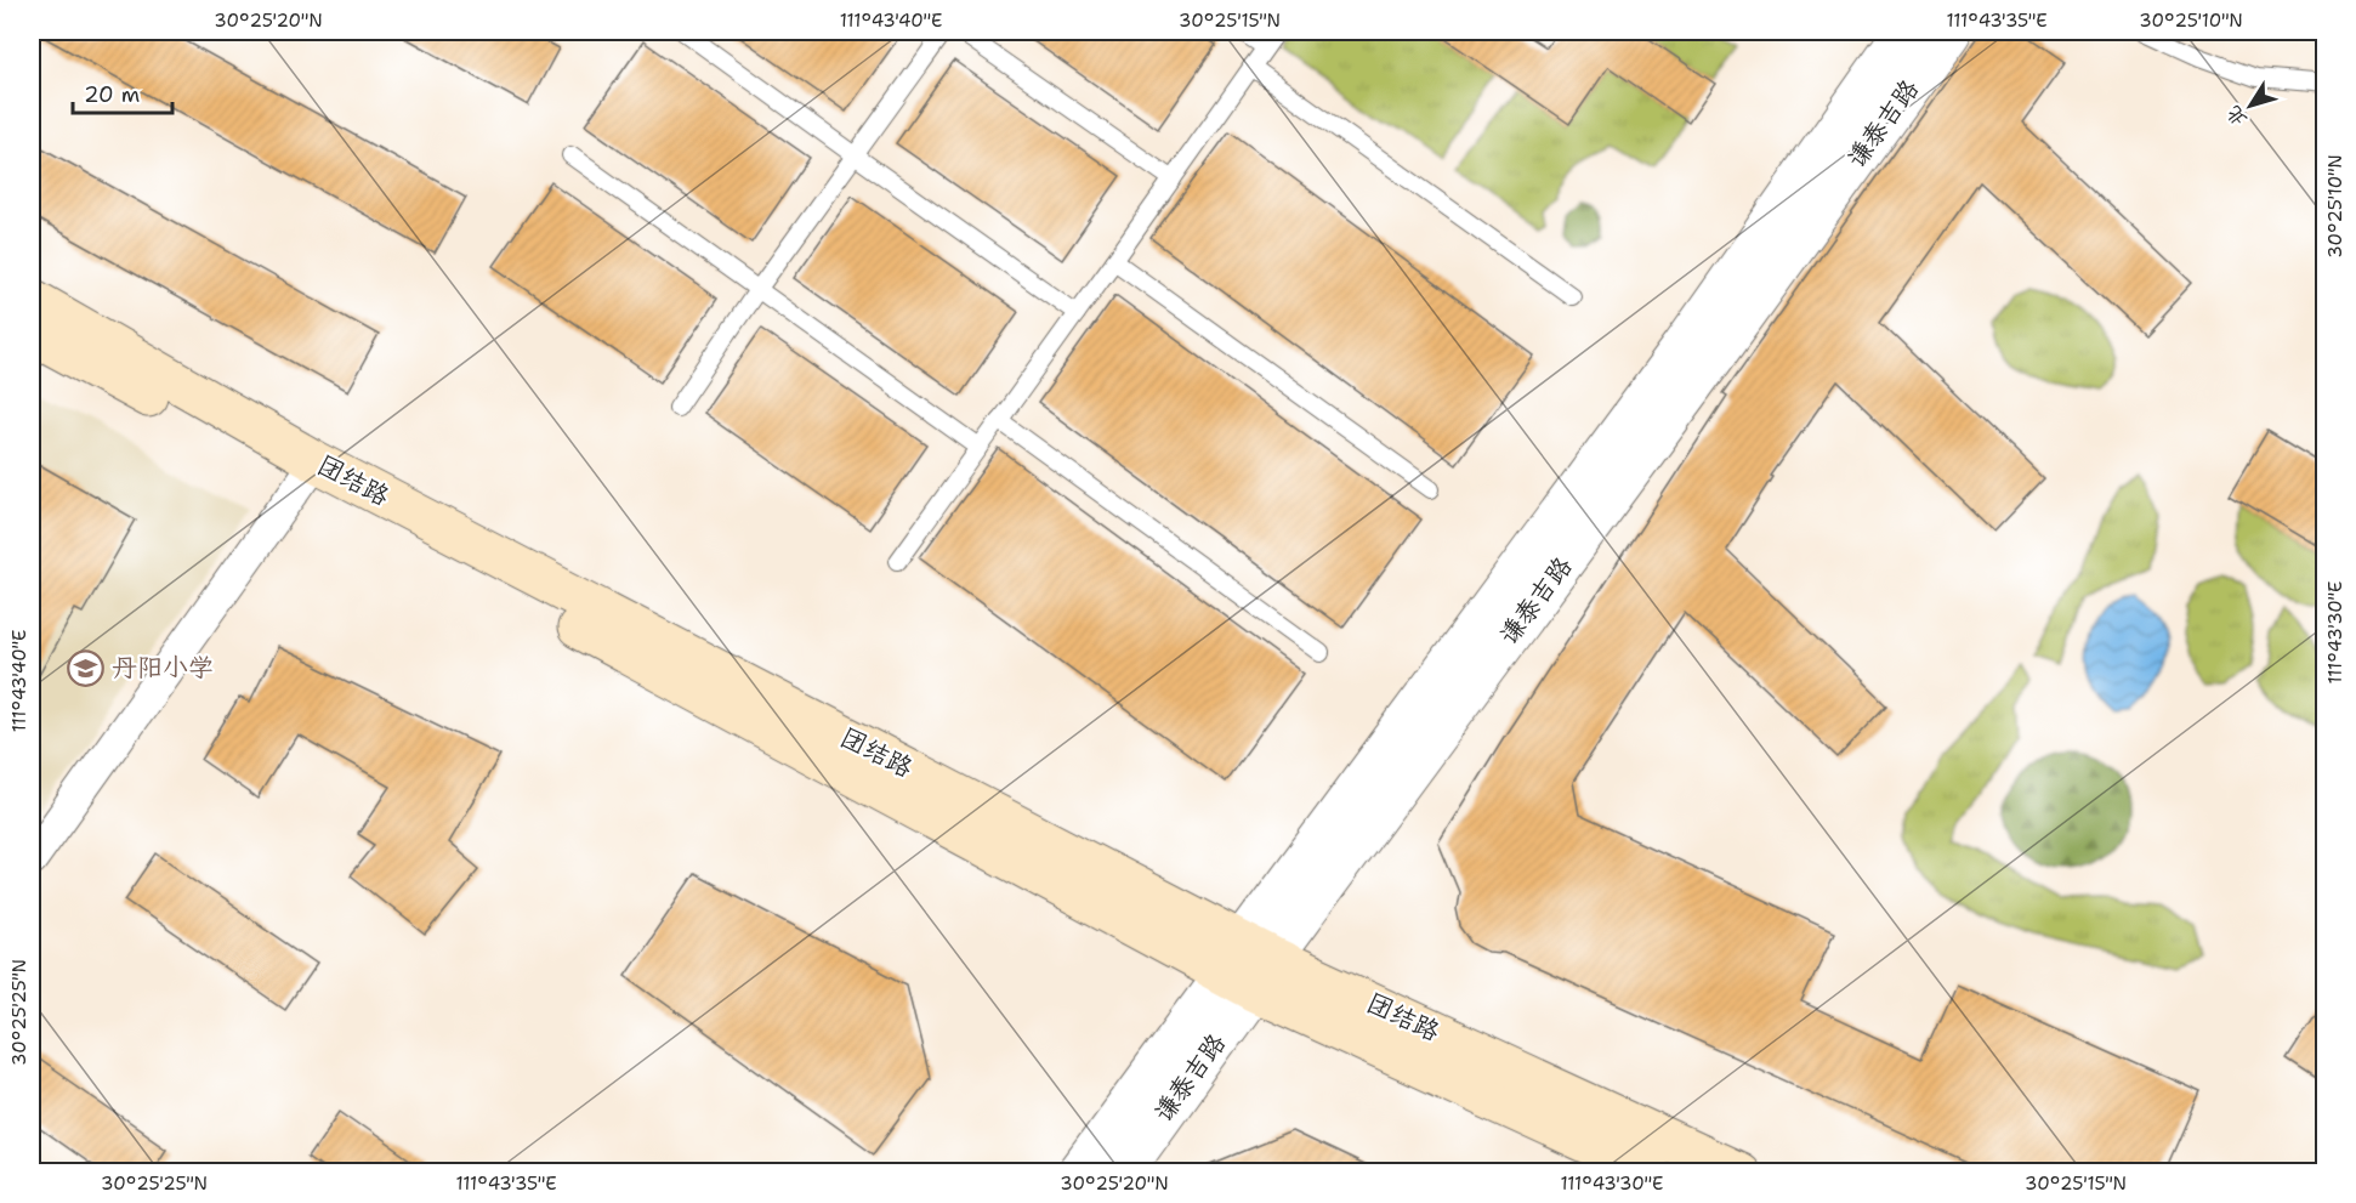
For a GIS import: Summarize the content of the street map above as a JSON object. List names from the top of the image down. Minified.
{"streets":{"main road":["团结路"],"street":["谦泰吉路"]},"crossings":[["谦泰吉路","团结路"]],"places":{"school or university":["丹阳小学"]},"scale_bar":"20 m","north":"bottom left","coordinates":["30°25'20\"N","111°43'40\"E","30°25'15\"N","111°43'35\"E","30°25'10\"N","111°43'30\"E","30°25'25\"N"]}
